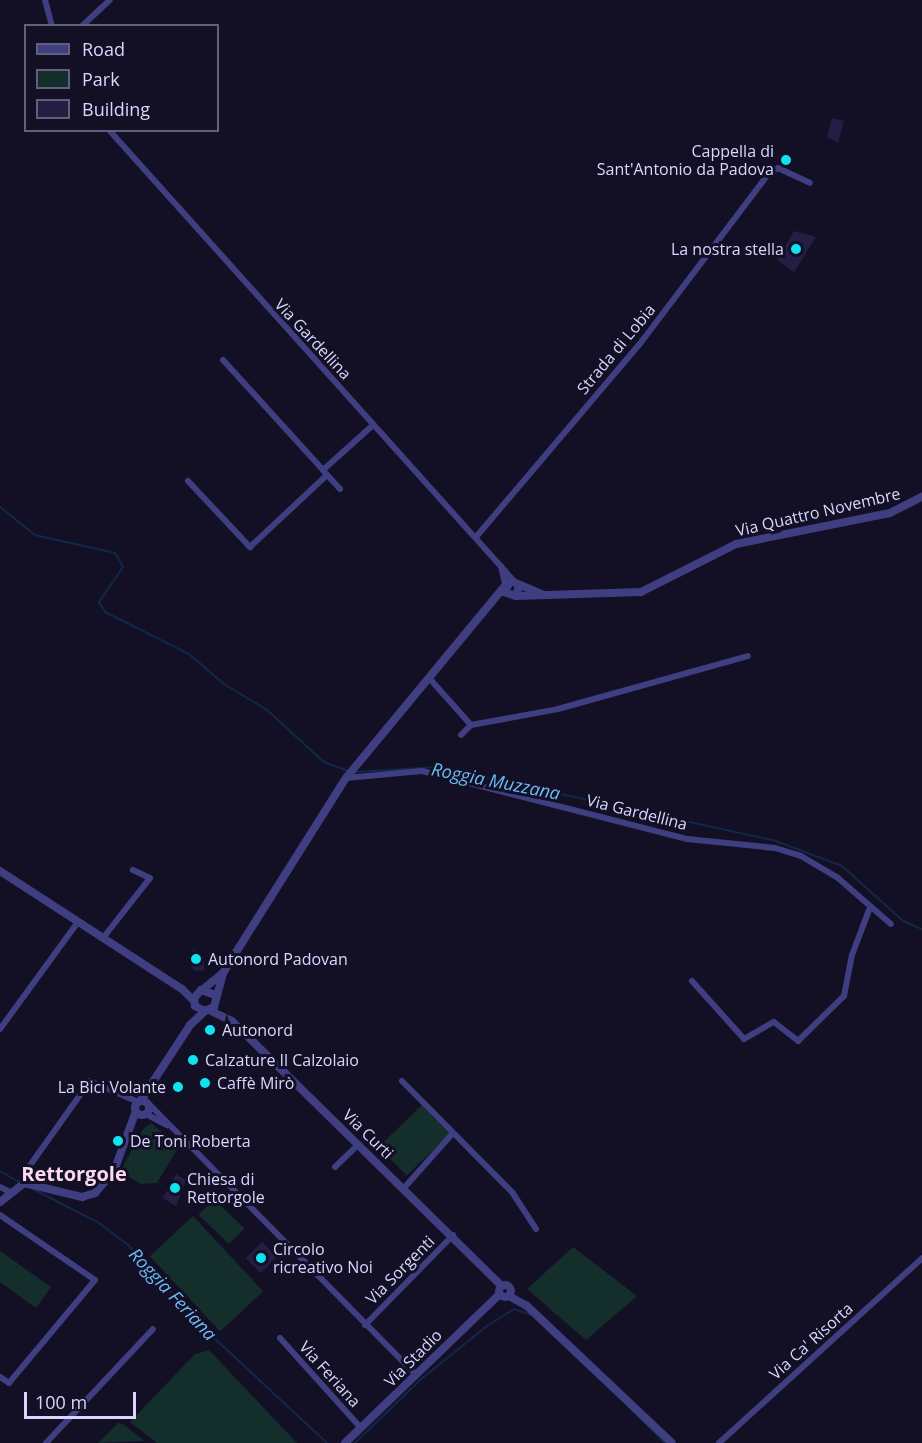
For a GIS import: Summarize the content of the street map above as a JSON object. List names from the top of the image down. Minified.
{"streets":{"street":["Via Gardellina","Strada di Lobia","Via Quattro Novembre","Via Curti","Via Sorgenti","Via Ca' Risorta","Via Stadio","Via Feriana"]},"crossings":[["Via Gardellina","Strada di Lobia"],["Via Gardellina","Via Quattro Novembre"],["Via Curti","Via Sorgenti"],["Via Curti","Via Stadio"],["Via Stadio","Via Feriana"]],"districts":["Rettorgole"],"water":["Roggia Muzzana","Roggia Feriana"],"places":["Cappella di Sant'Antonio da Padova","La nostra stella","Autonord Padovan","Autonord","Calzature Il Calzolaio","Caffè Mirò","La Bici Volante","De Toni Roberta","Chiesa di Rettorgole","Circolo ricreativo Noi"],"legend":["Road","Park","Building"],"scale_bar":"100 m"}
